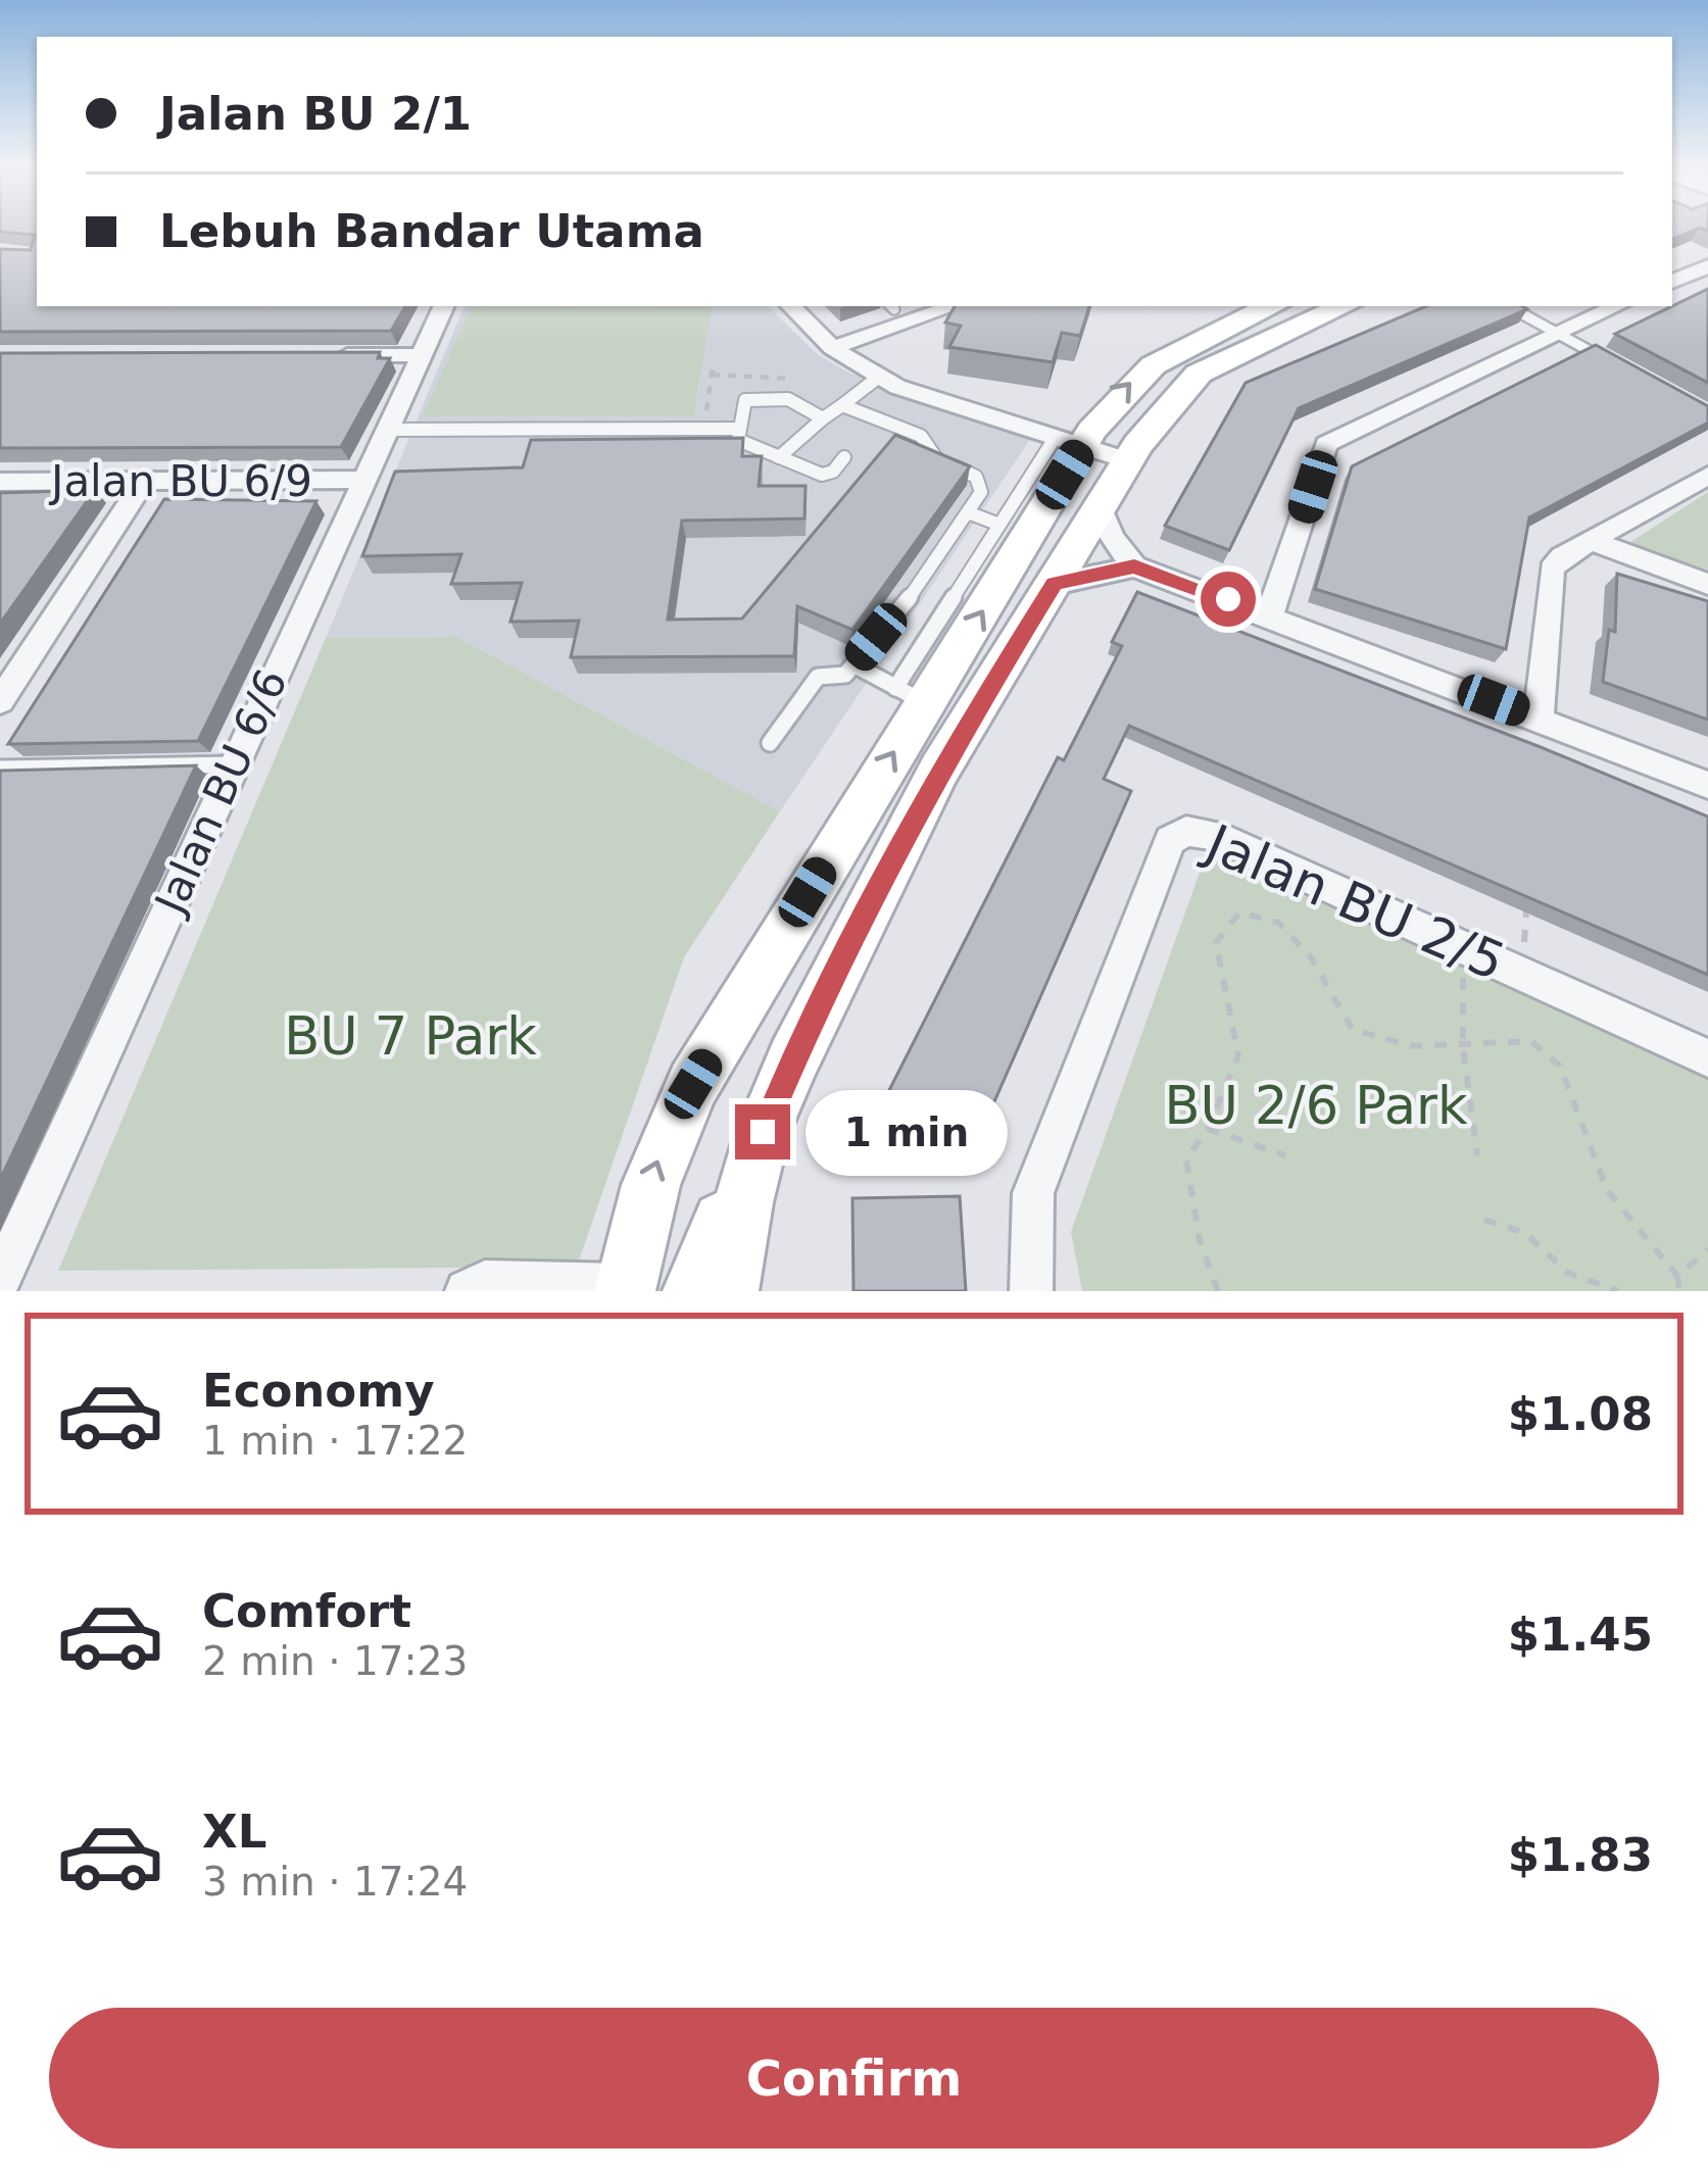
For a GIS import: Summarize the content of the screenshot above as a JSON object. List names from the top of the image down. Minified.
{"streets":{"street":["Jalan BU 6/9","Jalan BU 6/6","Jalan BU 2/5"]},"crossings":[["Jalan BU 6/9","Jalan BU 6/6"]],"parks":["BU 7 Park","BU 2/6 Park"],"page":{"banner":["Jalan BU 2/1","Lebuh Bandar Utama"],"bubble":"1 min","list":[{"name":"Economy","note":"1 min · 17:22","value":"$1.08"},{"name":"Comfort","note":"2 min · 17:23","value":"$1.45"},{"name":"XL","note":"3 min · 17:24","value":"$1.83"}],"buttons":"Confirm"}}
